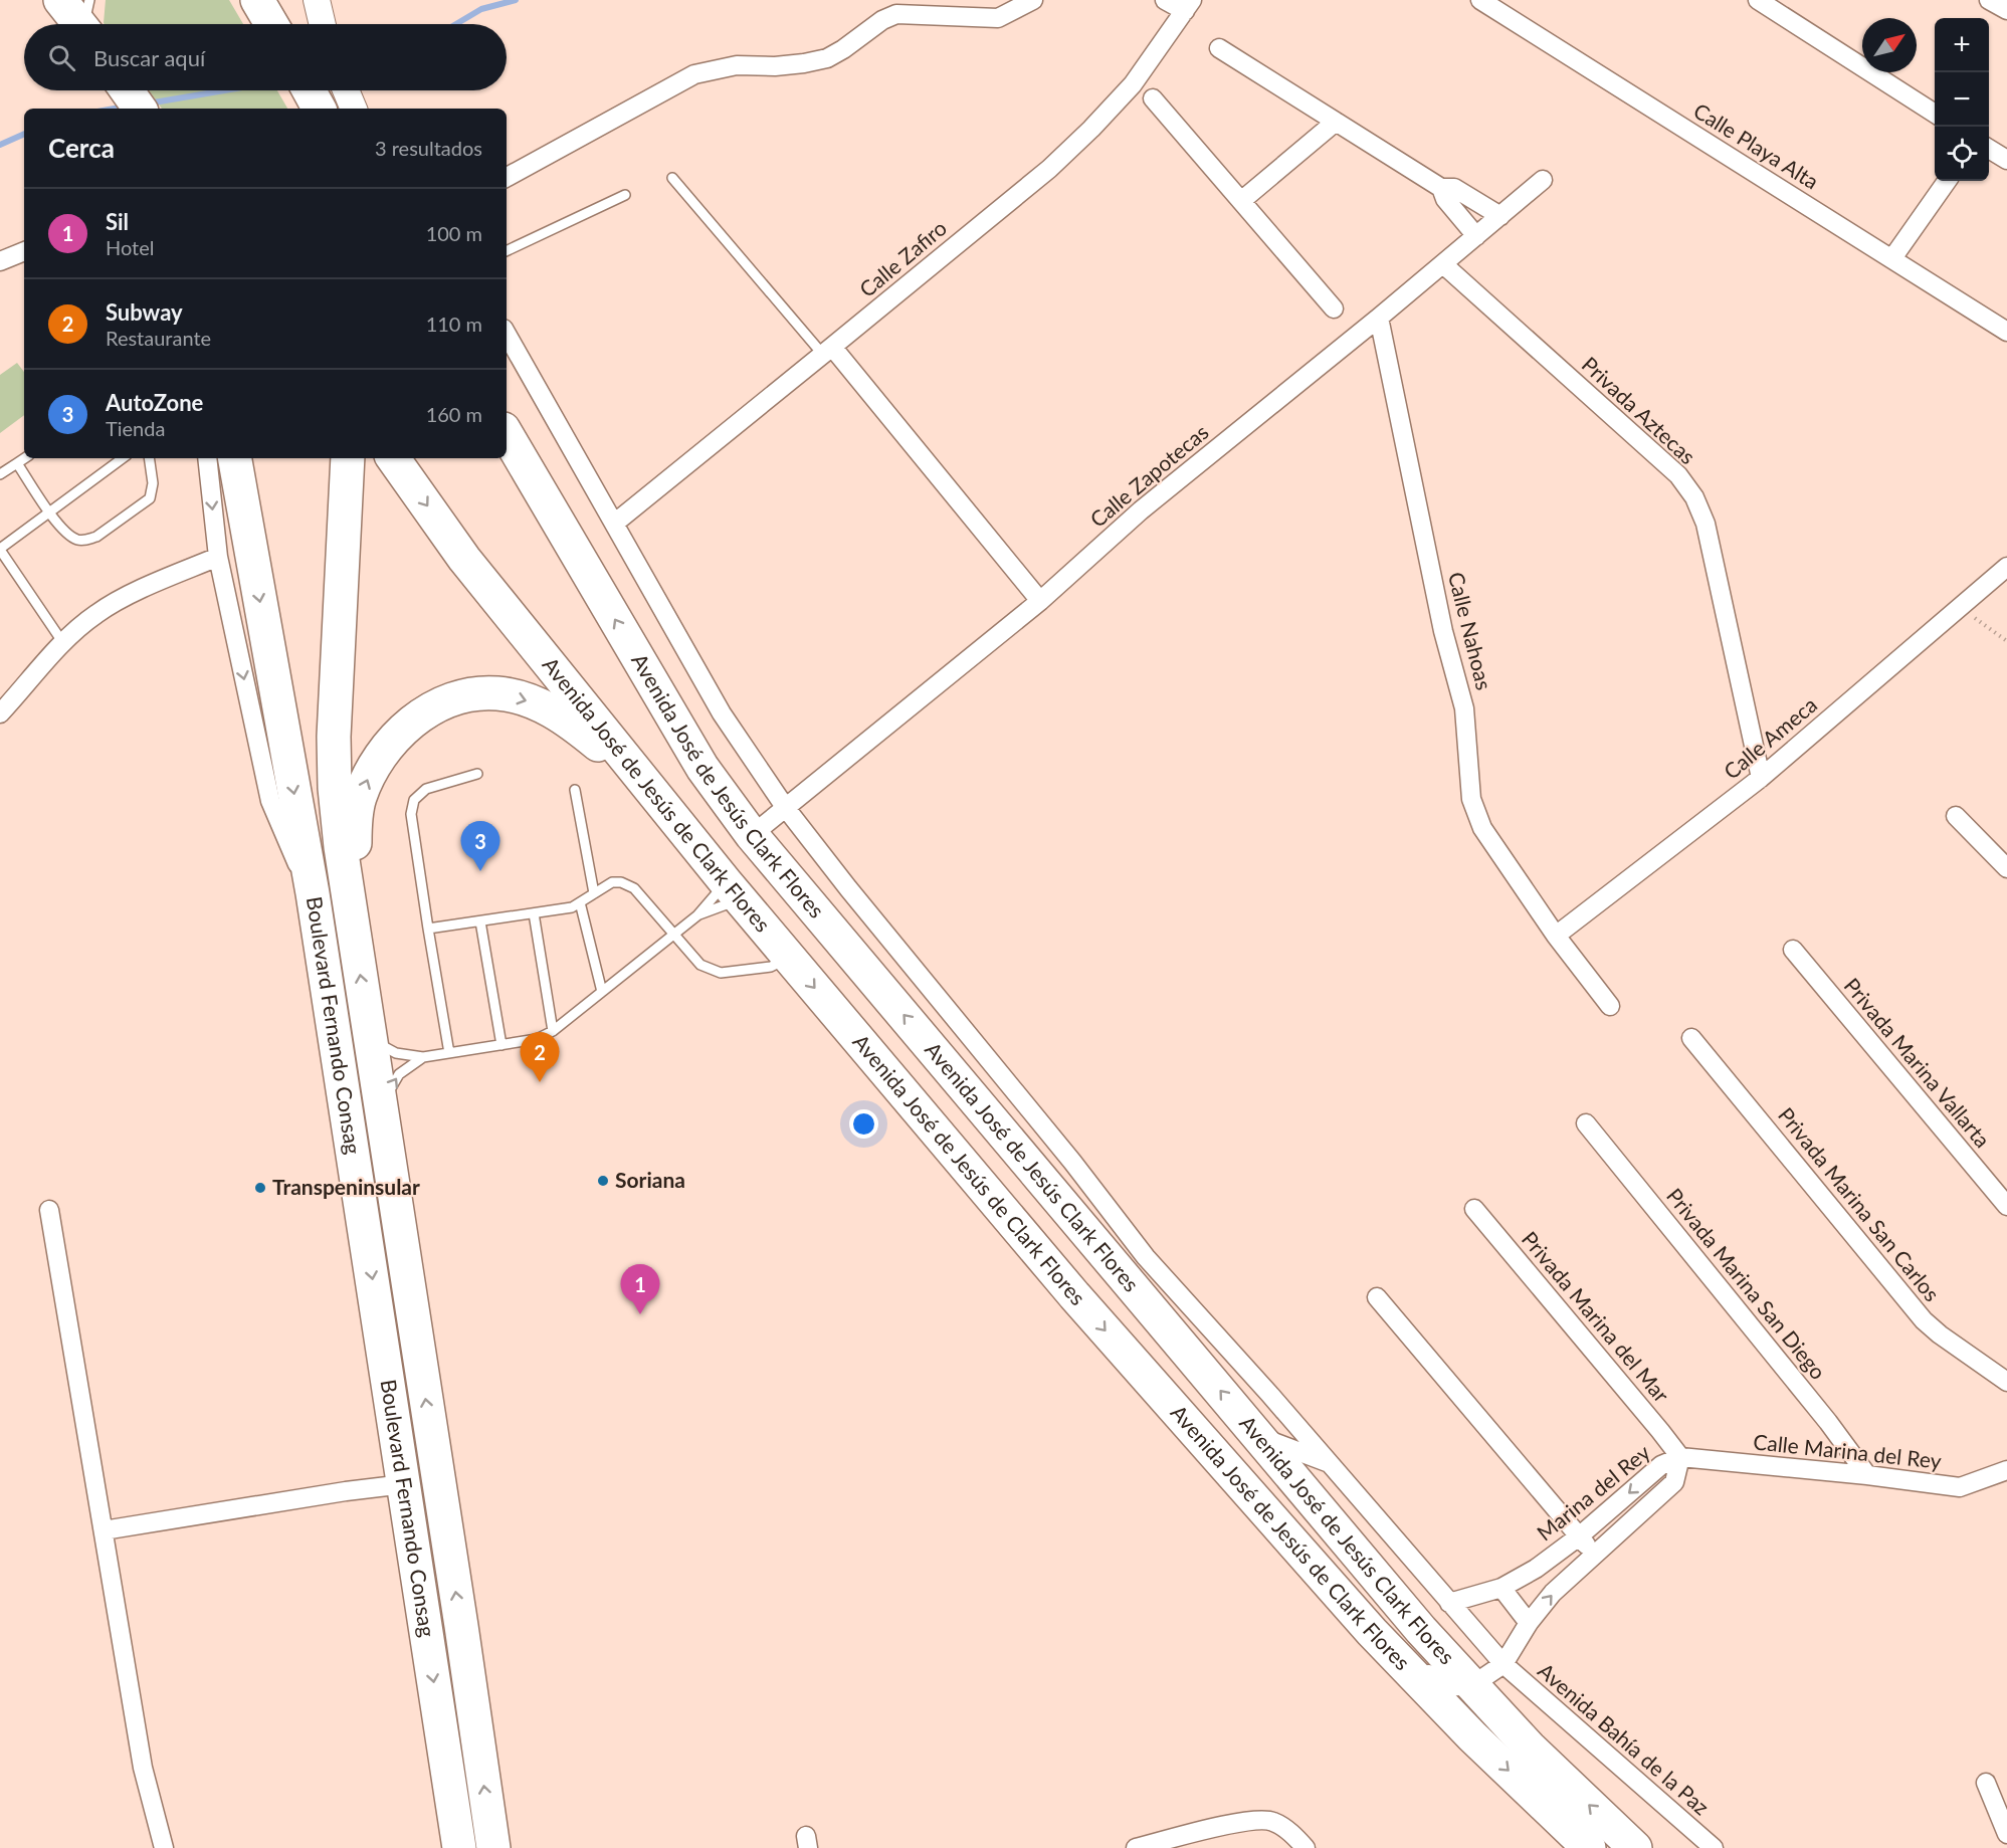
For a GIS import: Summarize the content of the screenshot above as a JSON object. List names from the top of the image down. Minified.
{"streets":{"highway":["Avenida José de Jesús Clark Flores","Avenida José de Jesús de Clark Flores","Boulevard Fernando Consag"],"street":["Calle Playa Alta","Calle Zafiro","Privada Aztecas","Calle Zapotecas","Calle Nahoas","Calle Ameca","Privada Marina Vallarta","Privada Marina San Carlos","Privada Marina San Diego","Privada Marina del Mar","Calle Marina del Rey","Marina del Rey","Avenida Bahía de la Paz"]},"crossings":[["Calle Zafiro","Avenida Bahía de la Paz"],["Privada Aztecas","Calle Zapotecas"],["Privada Aztecas","Calle Ameca"],["Calle Zapotecas","Calle Nahoas"],["Calle Zapotecas","Avenida José de Jesús Clark Flores"],["Calle Zapotecas","Avenida Bahía de la Paz"],["Calle Nahoas","Calle Ameca"],["Privada Marina San Diego","Calle Marina del Rey"],["Privada Marina del Mar","Calle Marina del Rey"],["Privada Marina del Mar","Marina del Rey"],["Calle Marina del Rey","Marina del Rey"],["Marina del Rey","Avenida Bahía de la Paz"]],"one_way":["Avenida José de Jesús Clark Flores","Avenida José de Jesús de Clark Flores"],"places":["Soriana","Transpeninsular"],"north":"top right","page":{"map_buttons":["+","−"],"search":"Buscar aquí","heading":["Cerca","3 resultados"],"list":[{"mark":"1","name":"Sil","note":"Hotel","value":"100 m"},{"mark":"2","name":"Subway","note":"Restaurante","value":"110 m"},{"mark":"3","name":"AutoZone","note":"Tienda","value":"160 m"}],"pins":["3","2","1"]}}
